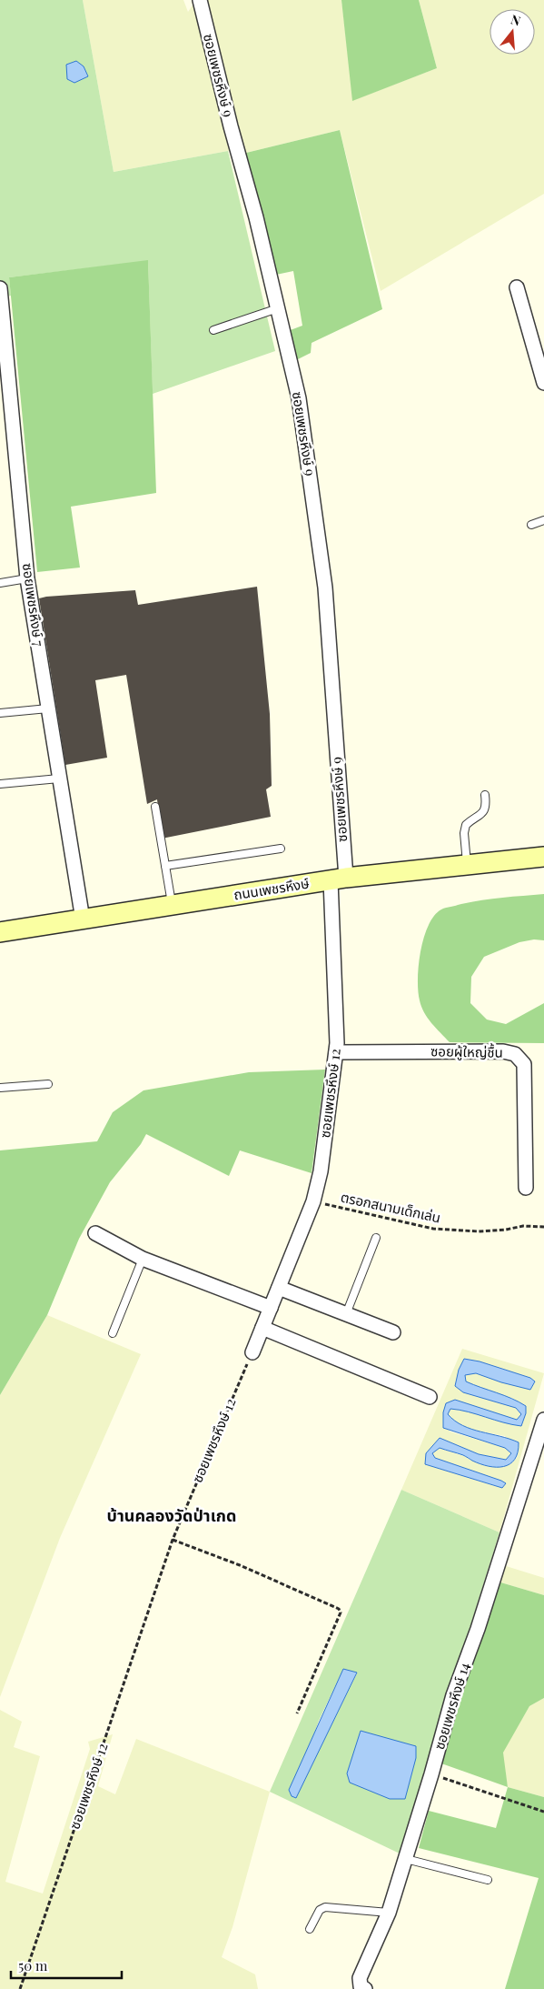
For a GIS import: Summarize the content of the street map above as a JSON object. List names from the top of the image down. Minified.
{"streets":{"main road":["ถนนเพชรหึงษ์"],"street":["ซอยเพชรหึงษ์ 9","ซอยเพชรหึงษ์ 7","ซอยผู้ใหญ่ชื้น","ซอยเพชรหึงษ์ 12","ซอยเพชรหึงษ์ 14"],"path":["ตรอกสนามเด็กเล่น"]},"crossings":[["ซอยเพชรหึงษ์ 9","ถนนเพชรหึงษ์"],["ซอยเพชรหึงษ์ 9","ซอยเพชรหึงษ์ 12"],["ซอยเพชรหึงษ์ 7","ถนนเพชรหึงษ์"],["ถนนเพชรหึงษ์","ซอยเพชรหึงษ์ 12"],["ซอยผู้ใหญ่ชื้น","ซอยเพชรหึงษ์ 12"],["ซอยเพชรหึงษ์ 12","ตรอกสนามเด็กเล่น"]],"districts":["บ้านคลองวัดป่าเกด"],"scale_bar":"50 m","north":"top"}
